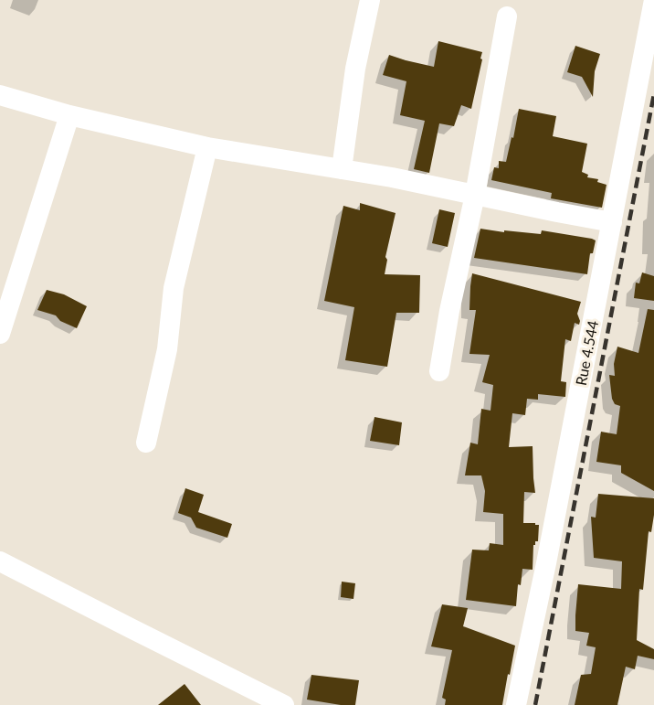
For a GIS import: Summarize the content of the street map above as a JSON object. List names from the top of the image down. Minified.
{"streets":{"street":["Rue 4.544"]}}
